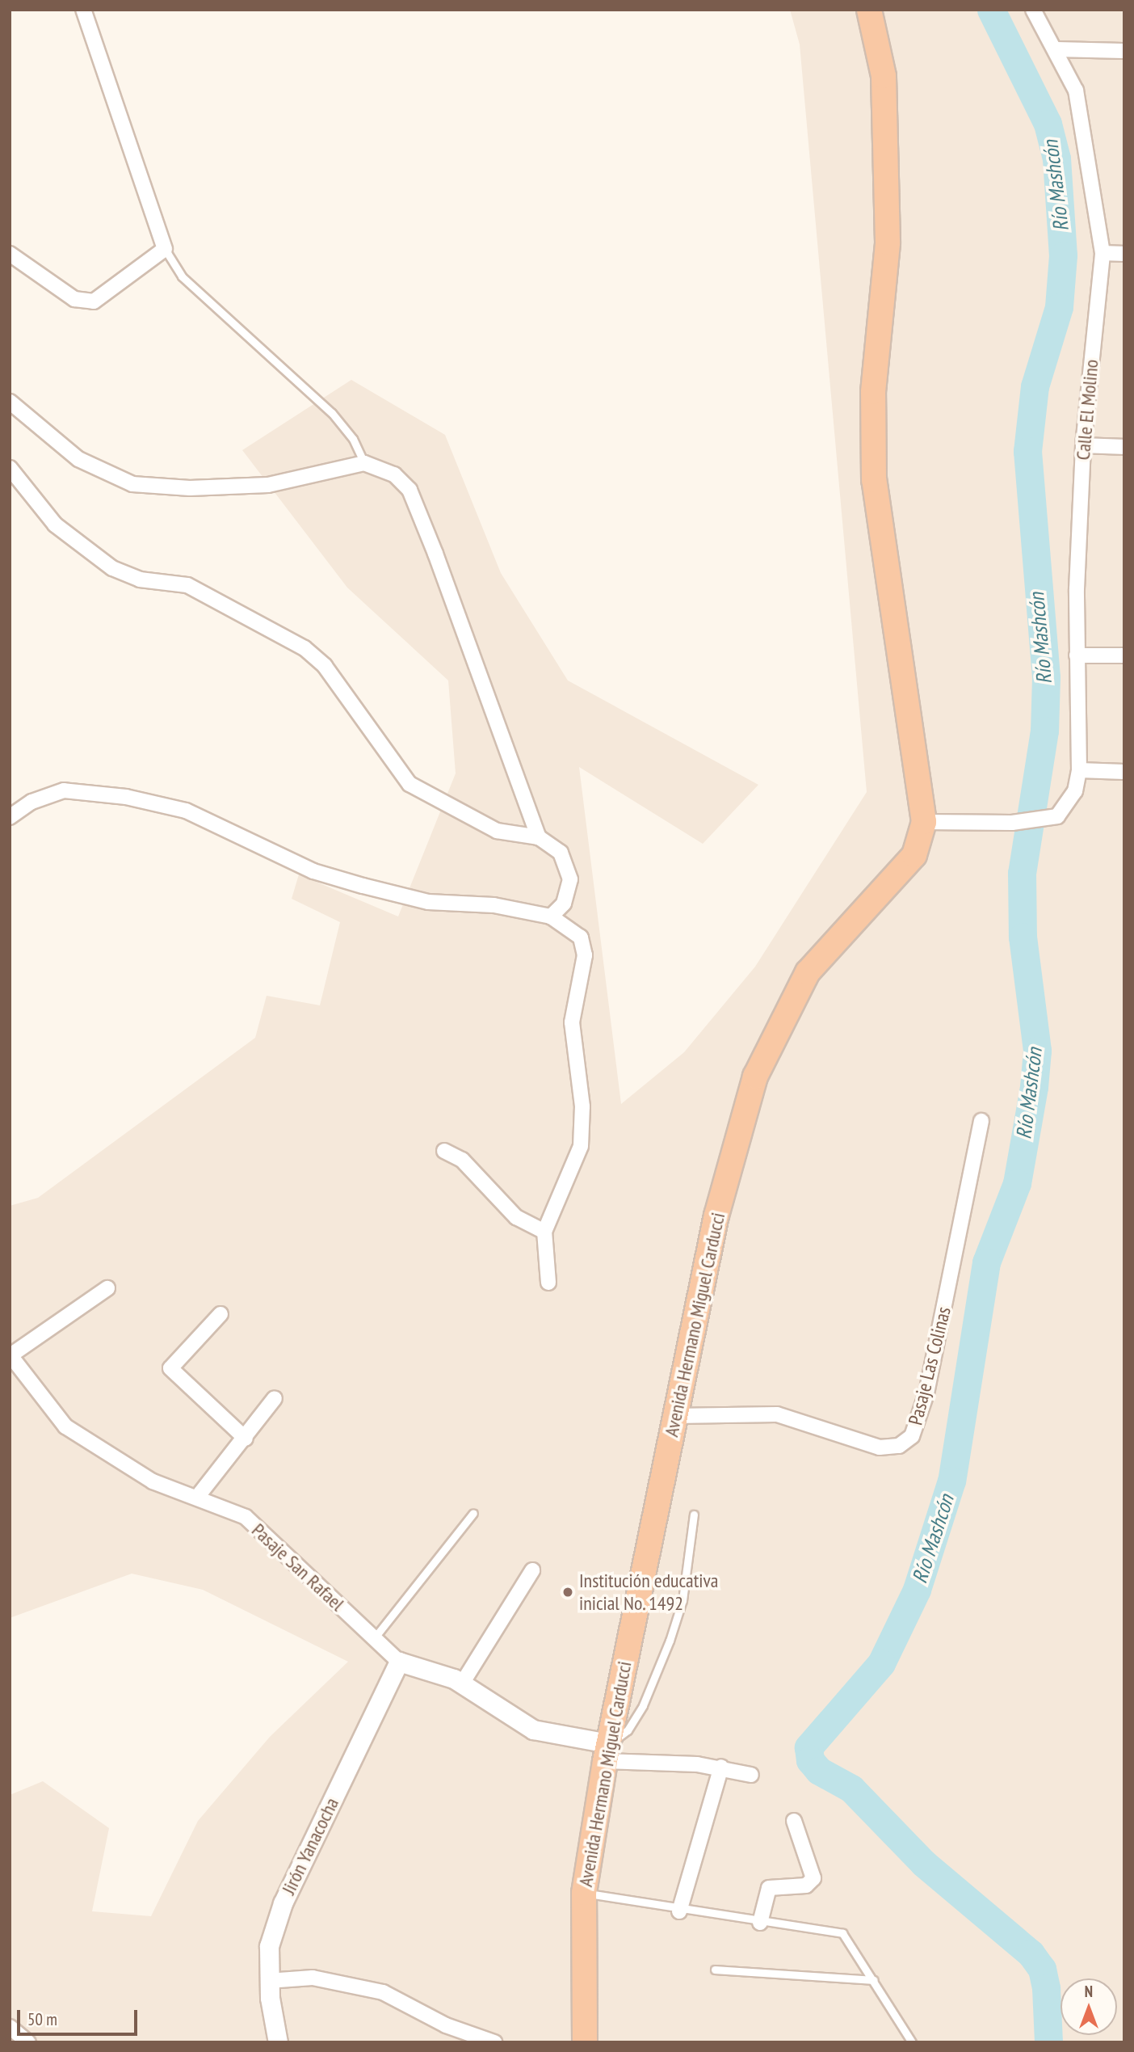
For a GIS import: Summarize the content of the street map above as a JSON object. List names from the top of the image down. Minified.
{"streets":{"highway":["Avenida Hermano Miguel Carducci"],"street":["Calle El Molino","Pasaje Las Colinas","Pasaje San Rafael","Jirón Yanacocha"]},"crossings":[["Calle El Molino","Avenida Hermano Miguel Carducci"],["Avenida Hermano Miguel Carducci","Pasaje Las Colinas"],["Avenida Hermano Miguel Carducci","Pasaje San Rafael"],["Pasaje San Rafael","Jirón Yanacocha"]],"water":["Río Mashcón"],"places":["Institución educativa inicial No. 1492"],"scale_bar":"50 m","north":"top"}
